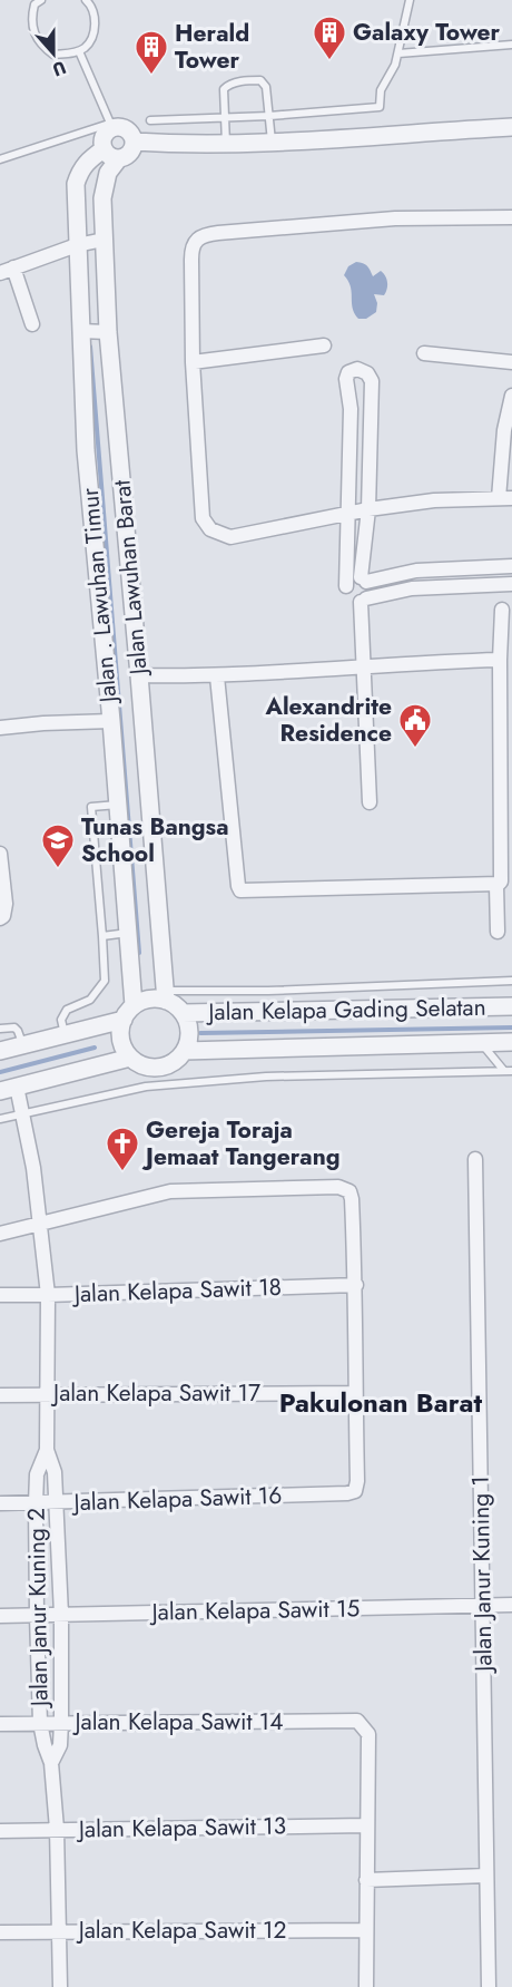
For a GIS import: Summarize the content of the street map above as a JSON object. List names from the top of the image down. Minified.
{"streets":{"street":["Jalan Lawuhan Barat","Jalan . Lawuhan Timur","Jalan Kelapa Gading Selatan","Jalan Kelapa Sawit 18","Jalan Kelapa Sawit 17","Jalan Kelapa Sawit 16","Jalan Janur Kuning 1","Jalan Janur Kuning 2","Jalan Kelapa Sawit 15","Jalan Kelapa Sawit 14","Jalan Kelapa Sawit 13","Jalan Kelapa Sawit 12"]},"crossings":[["Jalan Lawuhan Barat","Jalan . Lawuhan Timur"],["Jalan Lawuhan Barat","Jalan Kelapa Gading Selatan"],["Jalan . Lawuhan Timur","Jalan Kelapa Gading Selatan"],["Jalan Kelapa Sawit 18","Jalan Janur Kuning 2"],["Jalan Kelapa Sawit 17","Jalan Kelapa Sawit 16"],["Jalan Kelapa Sawit 17","Jalan Janur Kuning 2"],["Jalan Kelapa Sawit 16","Jalan Janur Kuning 2"],["Jalan Janur Kuning 1","Jalan Kelapa Sawit 15"],["Jalan Janur Kuning 2","Jalan Kelapa Sawit 15"],["Jalan Janur Kuning 2","Jalan Kelapa Sawit 14"],["Jalan Janur Kuning 2","Jalan Kelapa Sawit 13"],["Jalan Janur Kuning 2","Jalan Kelapa Sawit 12"],["Jalan Kelapa Sawit 14","Jalan Kelapa Sawit 13"]],"districts":["Pakulonan Barat"],"places":{"building":["Galaxy Tower","Herald Tower"],"public building":["Alexandrite Residence"],"school or university":["Tunas Bangsa School"],"church":["Gereja Toraja Jemaat Tangerang"]},"north":"bottom"}
